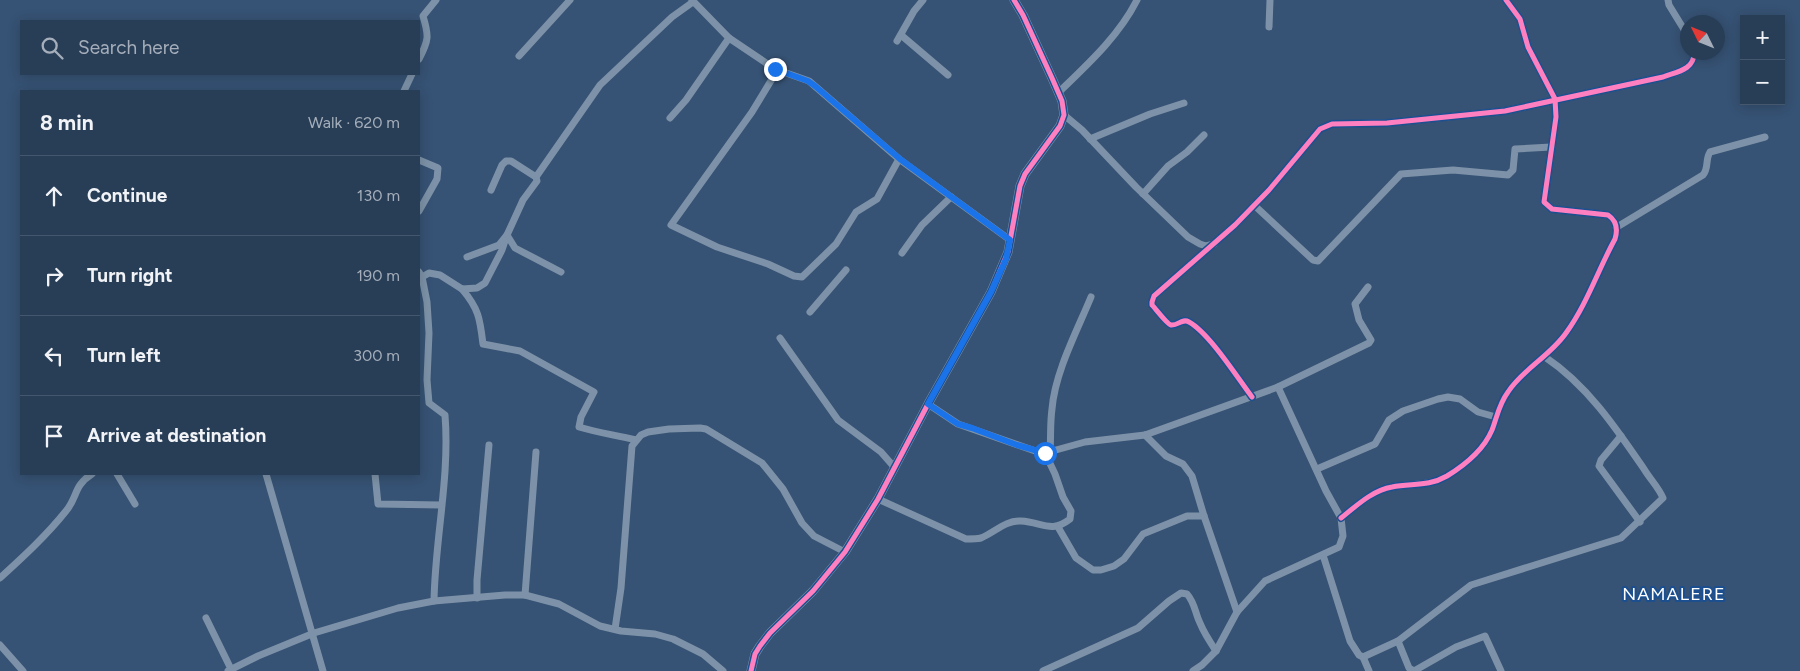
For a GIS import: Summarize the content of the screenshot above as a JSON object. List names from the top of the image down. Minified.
{"districts":["NAMALERE"],"north":"top left","page":{"map_buttons":["+","−"],"search":"Search here","heading":["8 min","Walk · 620 m"],"list":[["Continue","130 m"],["Turn right","190 m"],["Turn left","300 m"],"Arrive at destination"]}}
